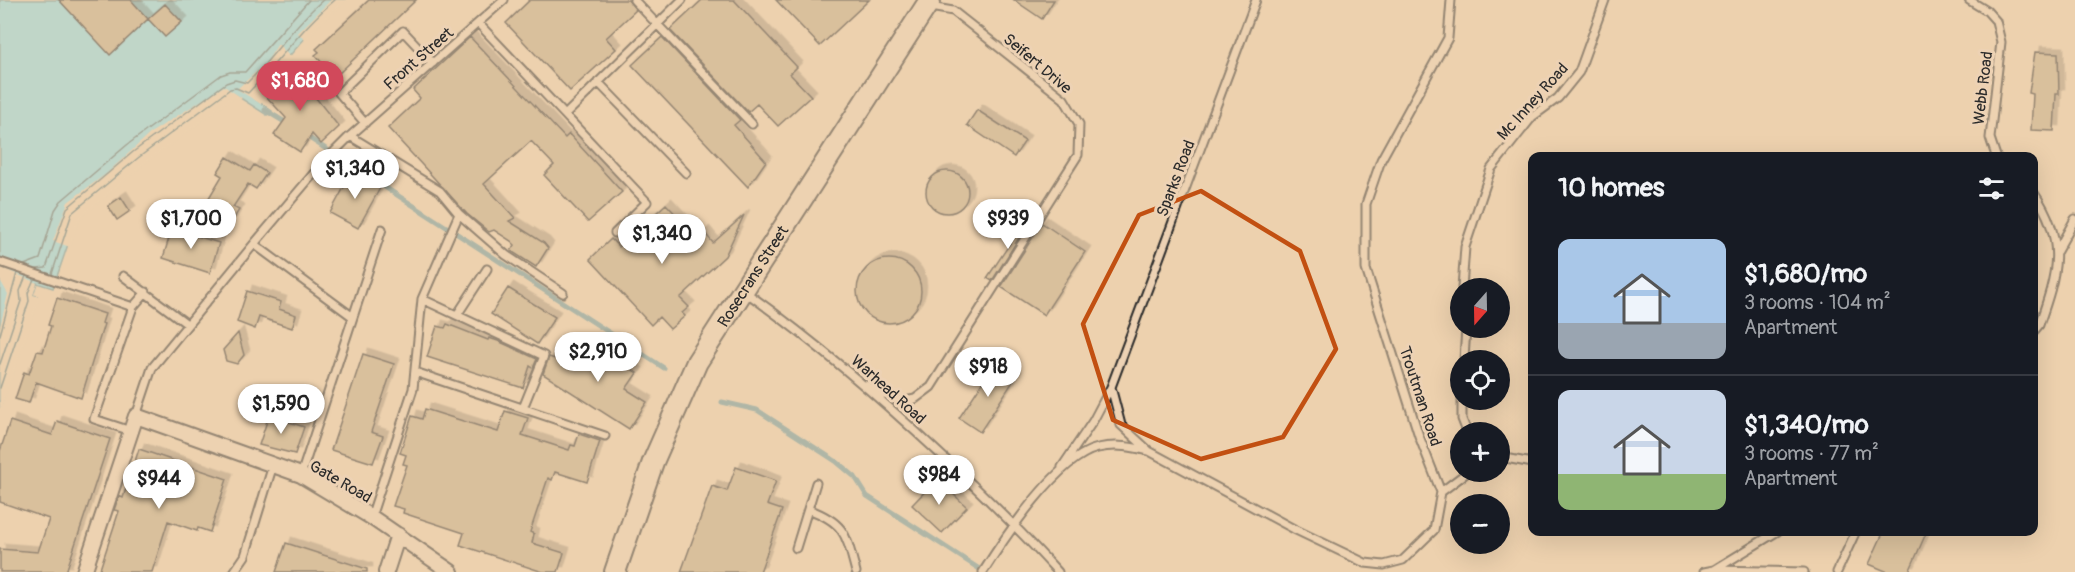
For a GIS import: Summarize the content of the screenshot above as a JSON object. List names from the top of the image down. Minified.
{"streets":{"street":["Rosecrans Street","Gate Road"],"lane":["Front Street","Seifert Drive","Webb Road","Mc Inney Road","Sparks Road","Warhead Road","Troutman Road"]},"crossings":[["Front Street","Gate Road"],["Seifert Drive","Rosecrans Street"],["Seifert Drive","Warhead Road"],["Rosecrans Street","Warhead Road"]],"north":"bottom","page":{"price":["$1,680","$1,340","$1,700","$939","$1,340","$2,910","$918","$1,590","$984","$944"],"heading":"10 homes","list":[{"name":"$1,680/mo","note":"3 rooms · 104 m² · Apartment"},{"name":"$1,340/mo","note":"3 rooms · 77 m² · Apartment"}],"map_buttons":["+","−"]}}
